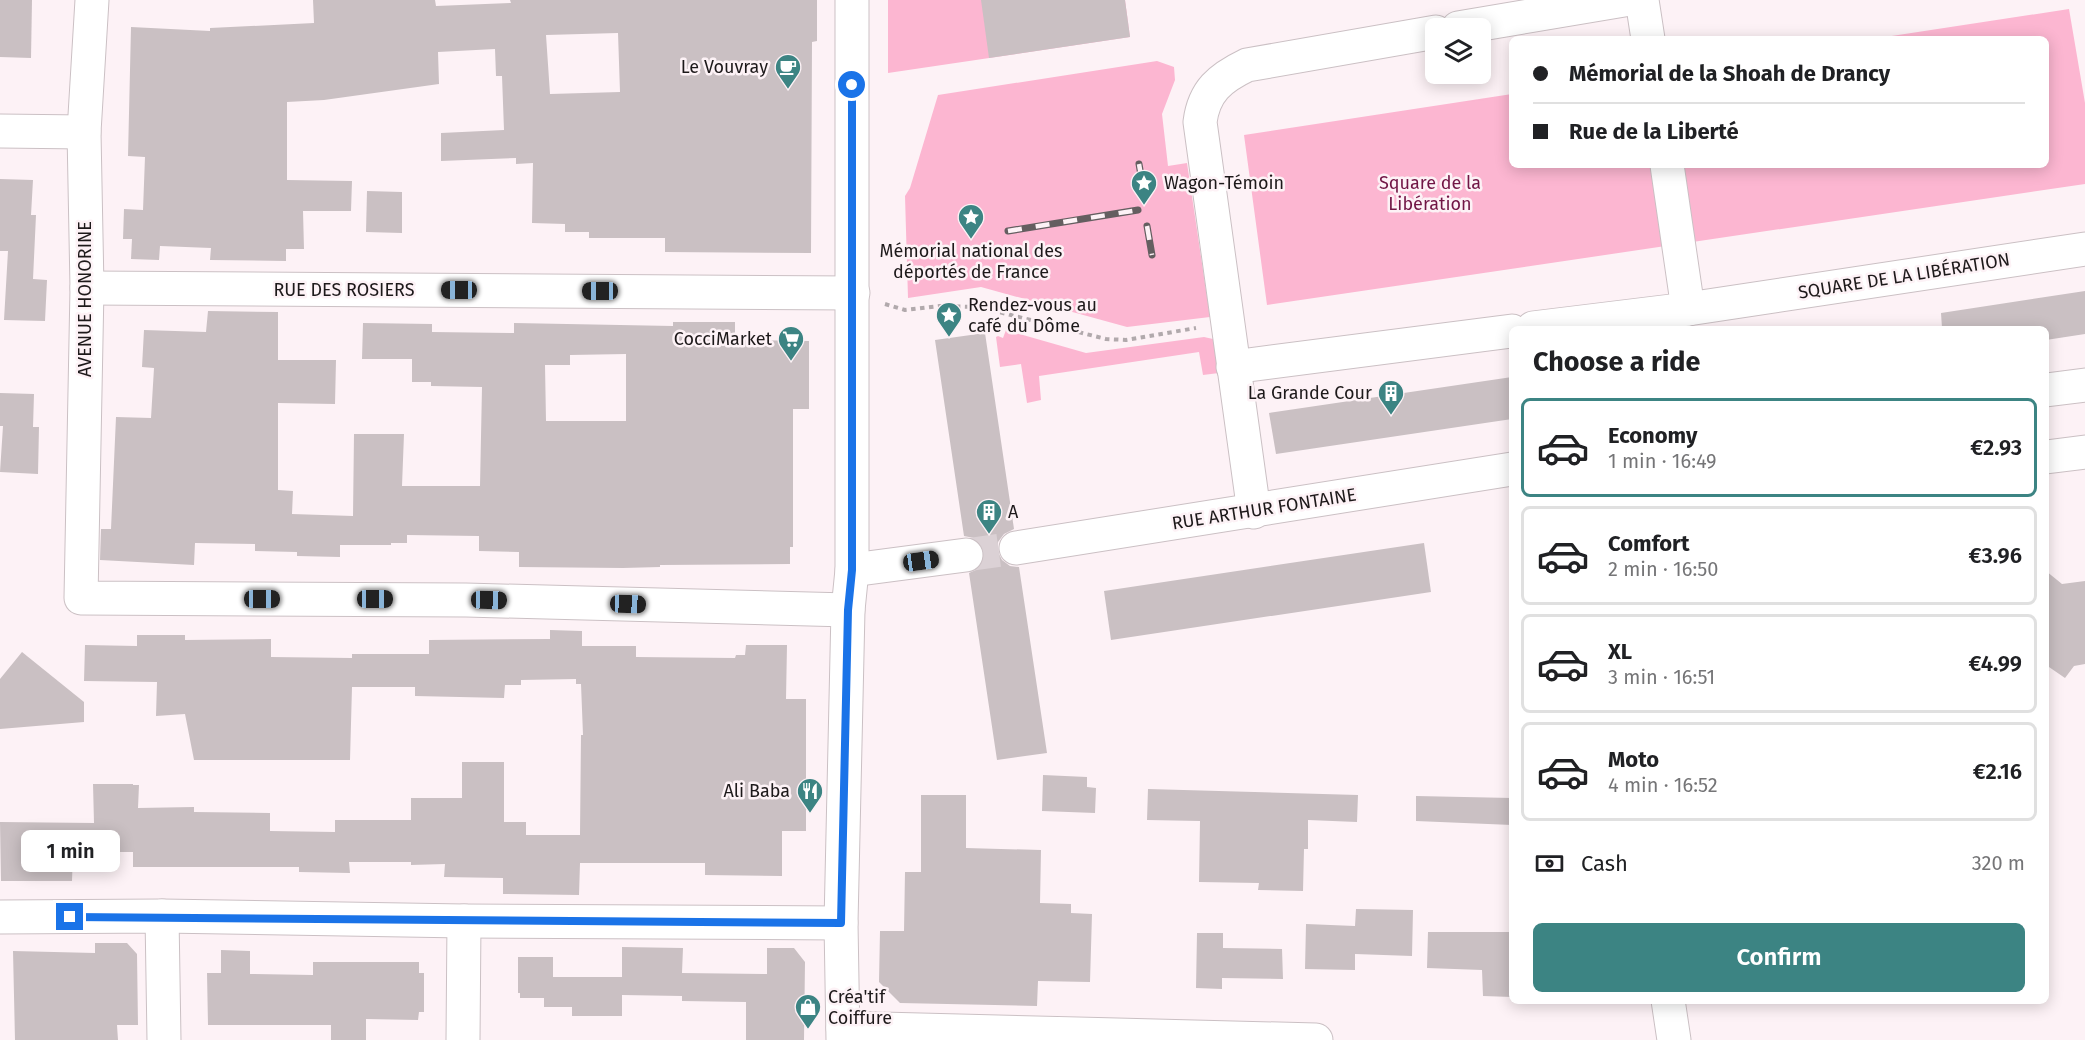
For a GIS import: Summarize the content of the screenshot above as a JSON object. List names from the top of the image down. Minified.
{"streets":{"street":["SQUARE DE LA LIBÉRATION","RUE DES ROSIERS","AVENUE HONORINE","RUE ARTHUR FONTAINE"]},"crossings":[["RUE DES ROSIERS","AVENUE HONORINE"]],"parks":["Square de la Libération"],"places":{"cafe":["Le Vouvray"],"place":["Wagon-Témoin","Mémorial national des déportés de France","Rendez-vous au café du Dôme"],"supermarket":["CocciMarket"],"building":["La Grande Cour","A"],"restaurant":["Ali Baba"],"shop":["Créa'tif Coiffure"]},"page":{"banner":["Mémorial de la Shoah de Drancy","Rue de la Liberté"],"heading":"Choose a ride","list":[{"name":"Economy","note":"1 min · 16:49","value":"€2.93"},{"name":"Comfort","note":"2 min · 16:50","value":"€3.96"},{"name":"XL","note":"3 min · 16:51","value":"€4.99"},{"name":"Moto","note":"4 min · 16:52","value":"€2.16"}],"bubble":"1 min","pay":["Cash","320 m"],"buttons":"Confirm"}}
